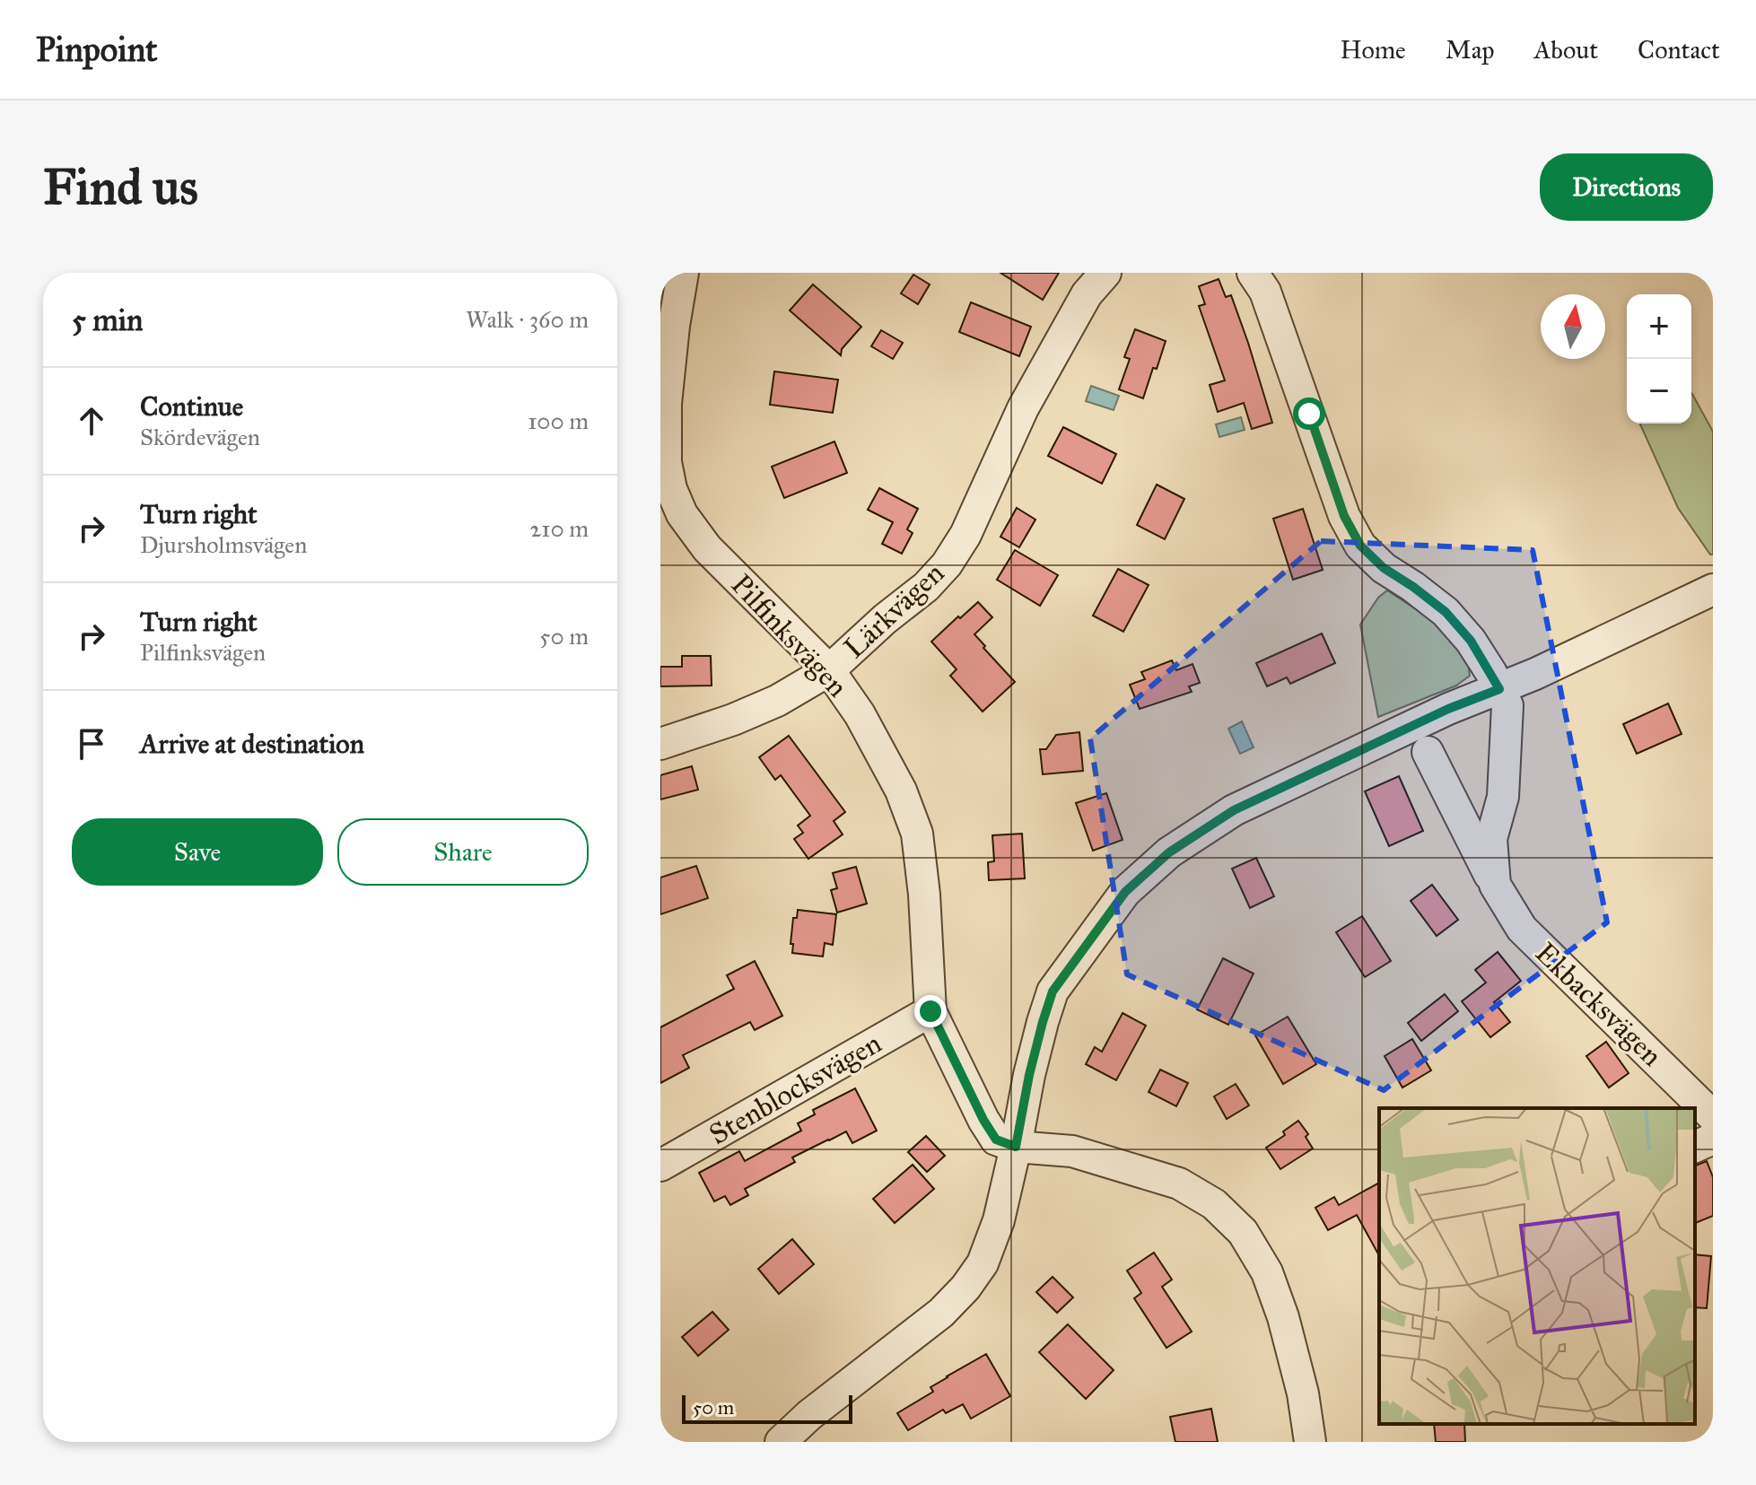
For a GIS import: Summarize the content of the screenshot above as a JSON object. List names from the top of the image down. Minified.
{"streets":{"street":["Lärkvägen","Pilfinksvägen","Ekbacksvägen","Stenblocksvägen"]},"crossings":[["Lärkvägen","Pilfinksvägen"],["Pilfinksvägen","Stenblocksvägen"]],"scale_bar":"50 m","north":"top","page":{"header":"Pinpoint","nav":["Home","Map","About","Contact"],"buttons":["Directions",["Save","Share"]],"title":"Find us","heading":["5 min","Walk · 360 m"],"map_buttons":["+","−"],"list":[["Continue","Skördevägen","100 m"],["Turn right","Djursholmsvägen","210 m"],["Turn right","Pilfinksvägen","50 m"],"Arrive at destination"],"scale":"50 m"}}
